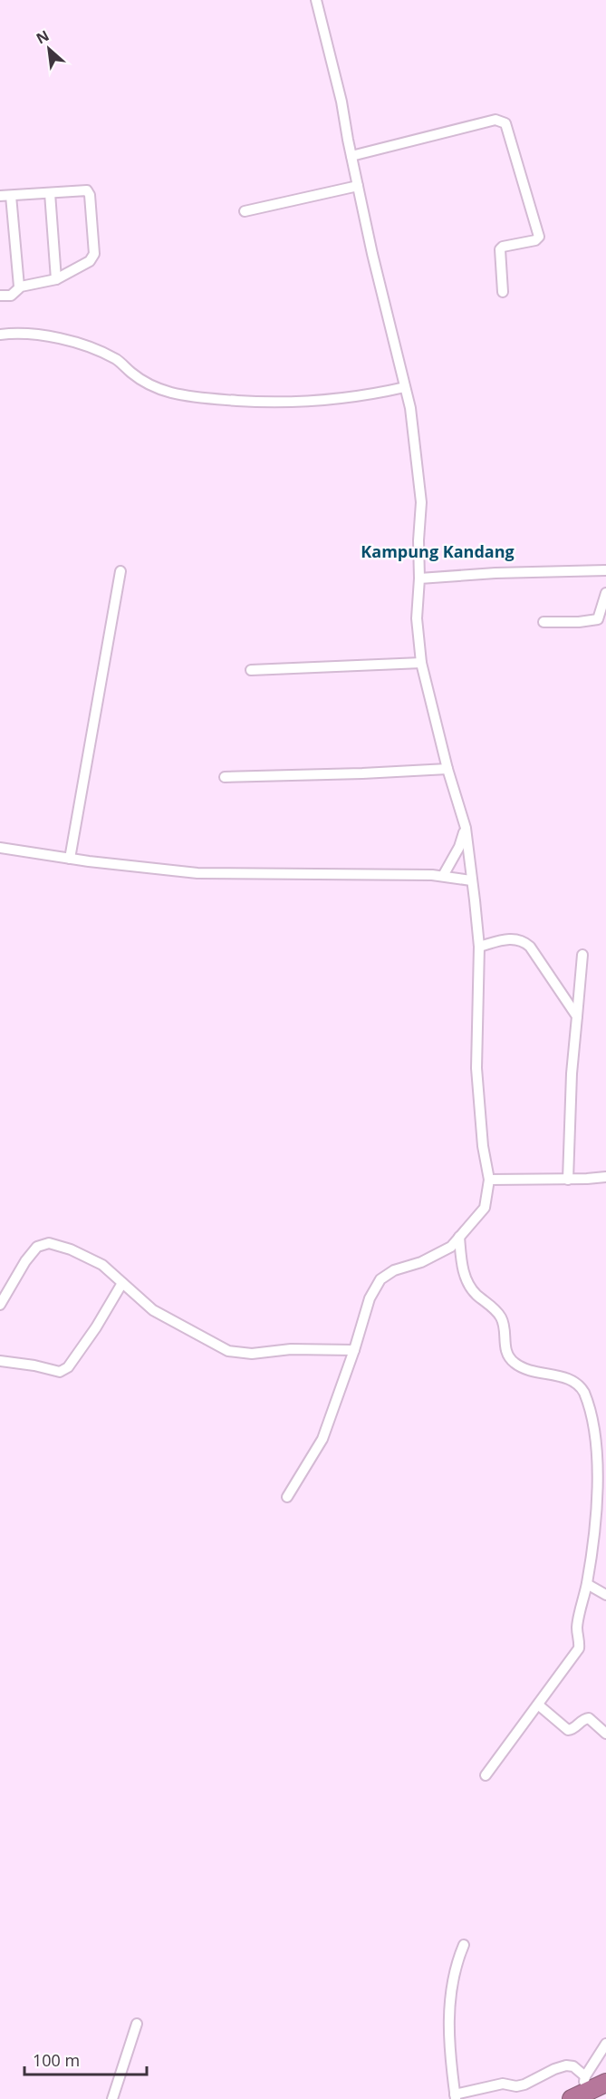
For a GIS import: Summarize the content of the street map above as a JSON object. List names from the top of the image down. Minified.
{"districts":["Kampung Kandang"],"scale_bar":"100 m","north":"top left"}
